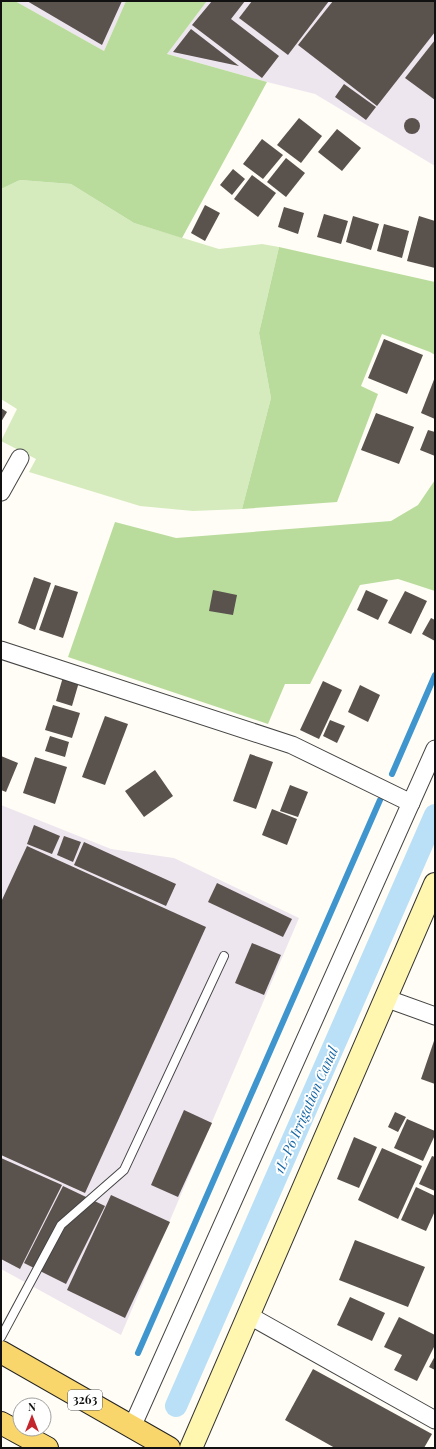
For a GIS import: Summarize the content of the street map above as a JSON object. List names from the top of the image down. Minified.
{"streets":{"main road":["3263"]},"water":["1L-P6 Irrigation Canal"],"north":"top"}
